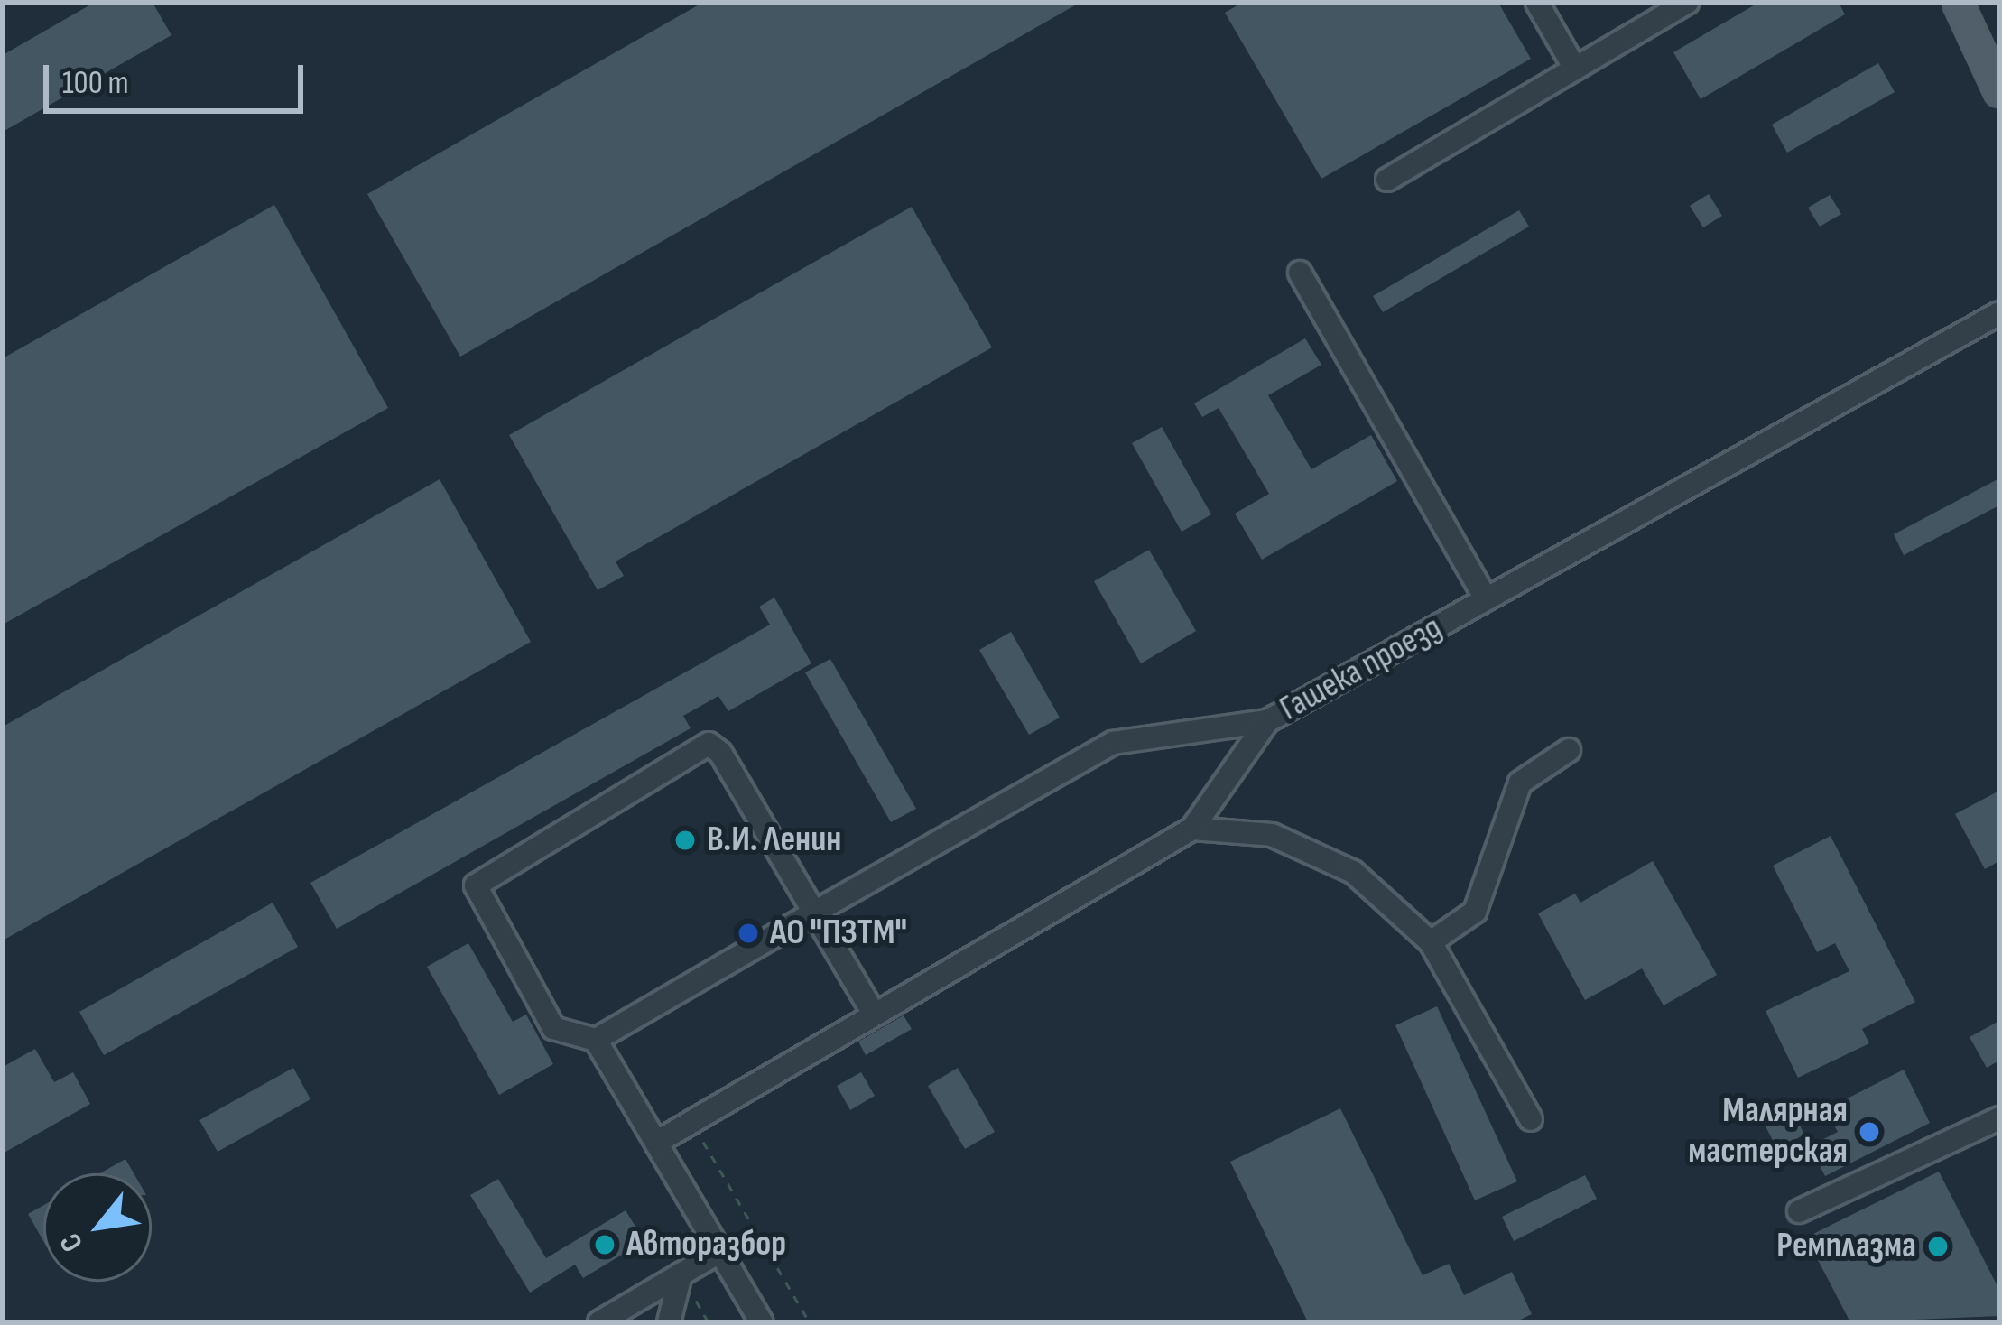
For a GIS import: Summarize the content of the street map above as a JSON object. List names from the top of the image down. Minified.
{"streets":{"street":["Гашека проезд"]},"places":["В.И. Ленин","АО \"ПЗТМ\"","Малярная мастерская","Авторазбор","Ремплазма"],"scale_bar":"100 m","north":"bottom left"}
